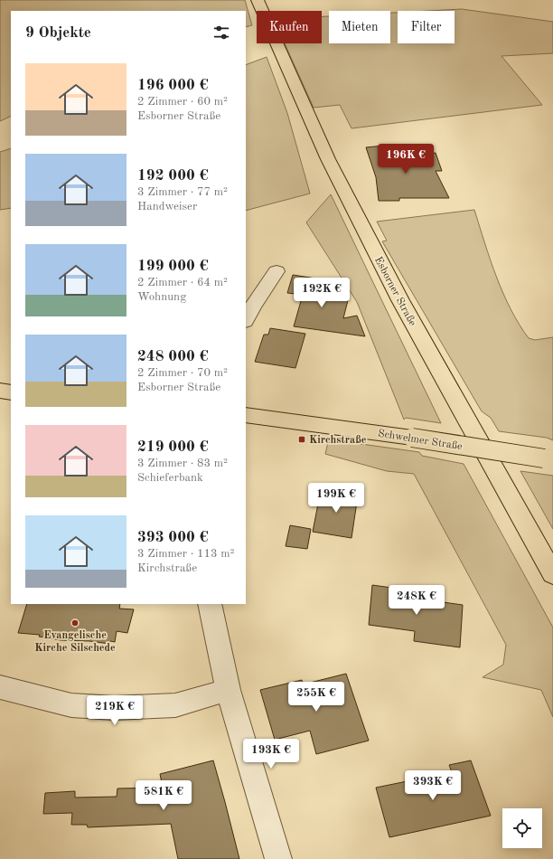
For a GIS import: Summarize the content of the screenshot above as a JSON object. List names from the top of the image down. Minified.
{"streets":{"main road":["Esborner Straße","Schwelmer Straße"]},"places":{"transit":["Kirchstraße"],"other":["Evangelische Kirche Silschede"]},"page":{"chip":["Kaufen","Mieten","Filter"],"heading":"9 Objekte","list":[{"name":"196 000 €","note":"2 Zimmer · 60 m² · Esborner Straße"},{"name":"192 000 €","note":"3 Zimmer · 77 m² · Handweiser"},{"name":"199 000 €","note":"2 Zimmer · 64 m² · Wohnung"},{"name":"248 000 €","note":"2 Zimmer · 70 m² · Esborner Straße"},{"name":"219 000 €","note":"3 Zimmer · 83 m² · Schieferbank"},{"name":"393 000 €","note":"3 Zimmer · 113 m² · Kirchstraße"}],"price":["196K €","192K €","199K €","248K €","255K €","219K €","193K €","393K €","581K €"]}}
